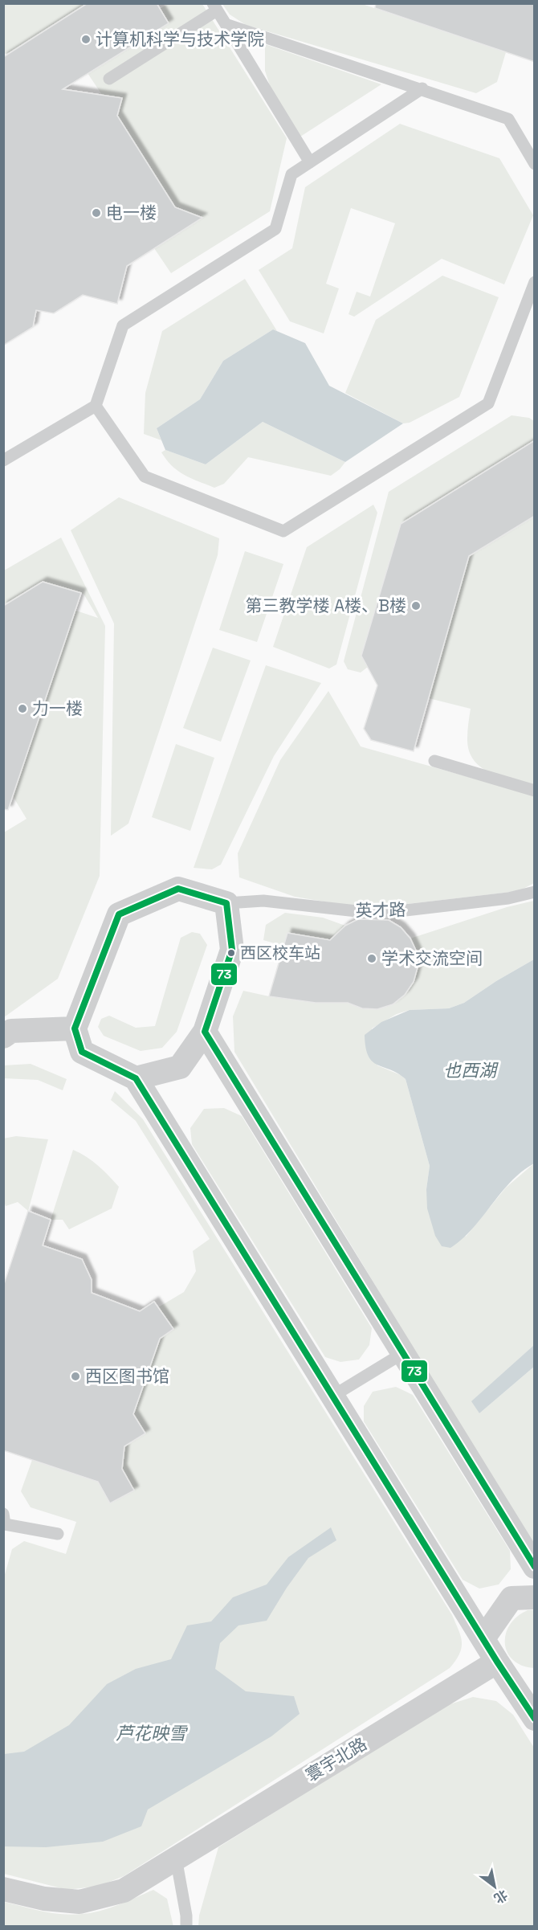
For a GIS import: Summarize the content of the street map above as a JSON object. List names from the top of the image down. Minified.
{"streets":{"street":["寰宇北路"],"lane":["英才路"]},"water":["也西湖","芦花映雪"],"places":["计算机科学与技术学院","电一楼","第三教学楼 A楼、B楼","力一楼","西区校车站","学术交流空间","西区图书馆"],"lines":["transit line 73"],"north":"bottom right"}
